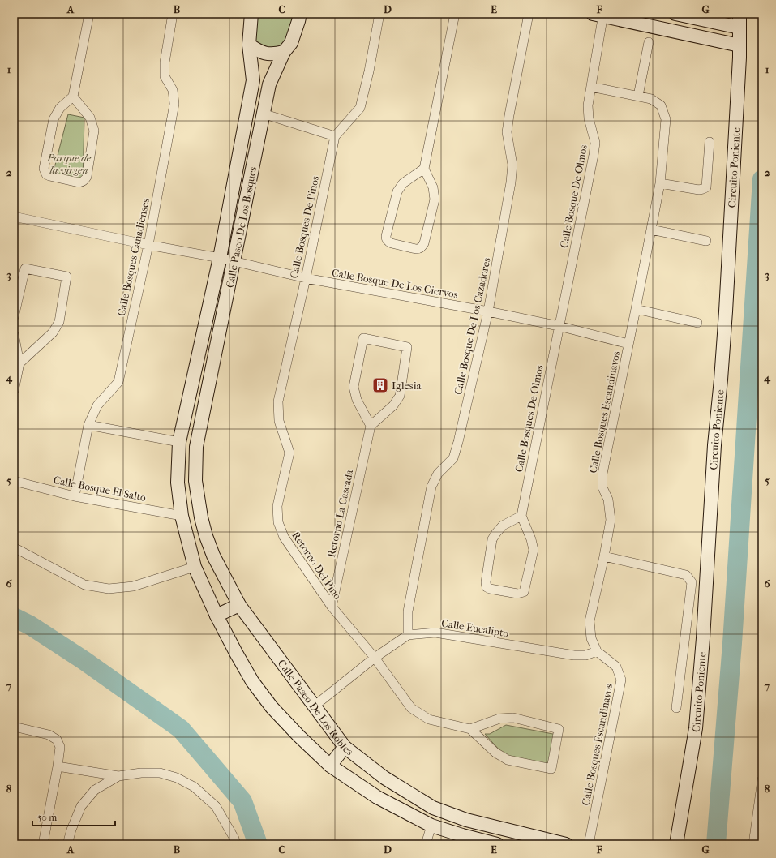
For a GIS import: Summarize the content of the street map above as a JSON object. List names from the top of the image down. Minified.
{"streets":{"main road":["Circuito Poniente","Calle Paseo De Los Bosques","Calle Paseo De Los Robles"],"street":["Calle Bosque De Olmos","Calle Bosques De Pinos","Calle Bosques Canadienses","Calle Bosque De Los Ciervos","Calle Bosque De Los Cazadores","Calle Bosques Escandinavos","Calle Bosques De Olmos","Calle Bosque El Salto","Retorno La Cascada","Retorno Del Pino","Calle Eucalipto"]},"crossings":[["Calle Bosque De Olmos","Calle Bosque De Los Ciervos"],["Calle Bosque De Olmos","Calle Bosques De Olmos"],["Calle Paseo De Los Bosques","Calle Bosque De Los Ciervos"],["Calle Paseo De Los Bosques","Calle Paseo De Los Robles"],["Calle Bosques De Pinos","Calle Bosque De Los Ciervos"],["Calle Bosques De Pinos","Retorno Del Pino"],["Calle Bosques Canadienses","Calle Bosque De Los Ciervos"],["Calle Bosques Canadienses","Calle Bosque El Salto"],["Calle Bosque De Los Ciervos","Calle Bosque De Los Cazadores"],["Calle Bosque De Los Ciervos","Calle Bosques Escandinavos"],["Calle Bosque De Los Ciervos","Calle Bosques De Olmos"],["Calle Bosque De Los Cazadores","Calle Eucalipto"],["Calle Bosques Escandinavos","Calle Eucalipto"],["Retorno La Cascada","Retorno Del Pino"],["Retorno Del Pino","Calle Eucalipto"],["Calle Eucalipto","Calle Paseo De Los Robles"]],"parks":["Parque de la virgen"],"places":{"building":["Iglesia"]},"scale_bar":"50 m","grid":{"columns":["A","B","C","D","E","F","G"],"rows":["1","2","3","4","5","6","7","8"]}}
